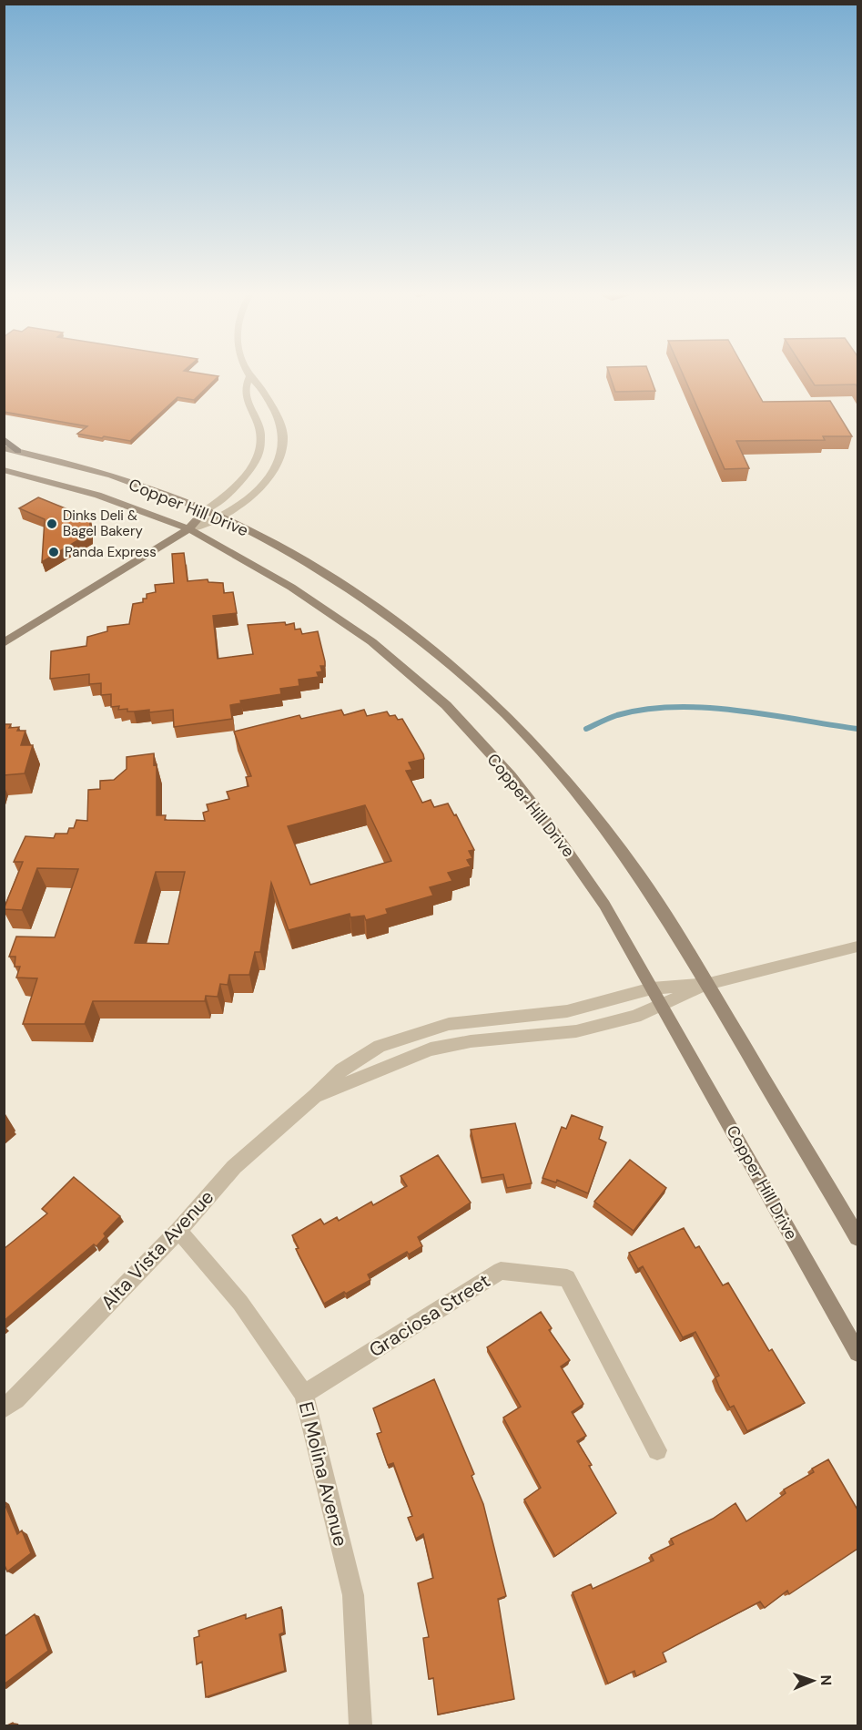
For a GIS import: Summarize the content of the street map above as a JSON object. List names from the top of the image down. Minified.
{"streets":{"main road":["Copper Hill Drive"],"street":["Alta Vista Avenue","Graciosa Street","El Molina Avenue"]},"crossings":[["Copper Hill Drive","Alta Vista Avenue"],["Alta Vista Avenue","El Molina Avenue"],["Graciosa Street","El Molina Avenue"]],"places":["Dinks Deli & Bagel Bakery","Panda Express"],"north":"right"}
